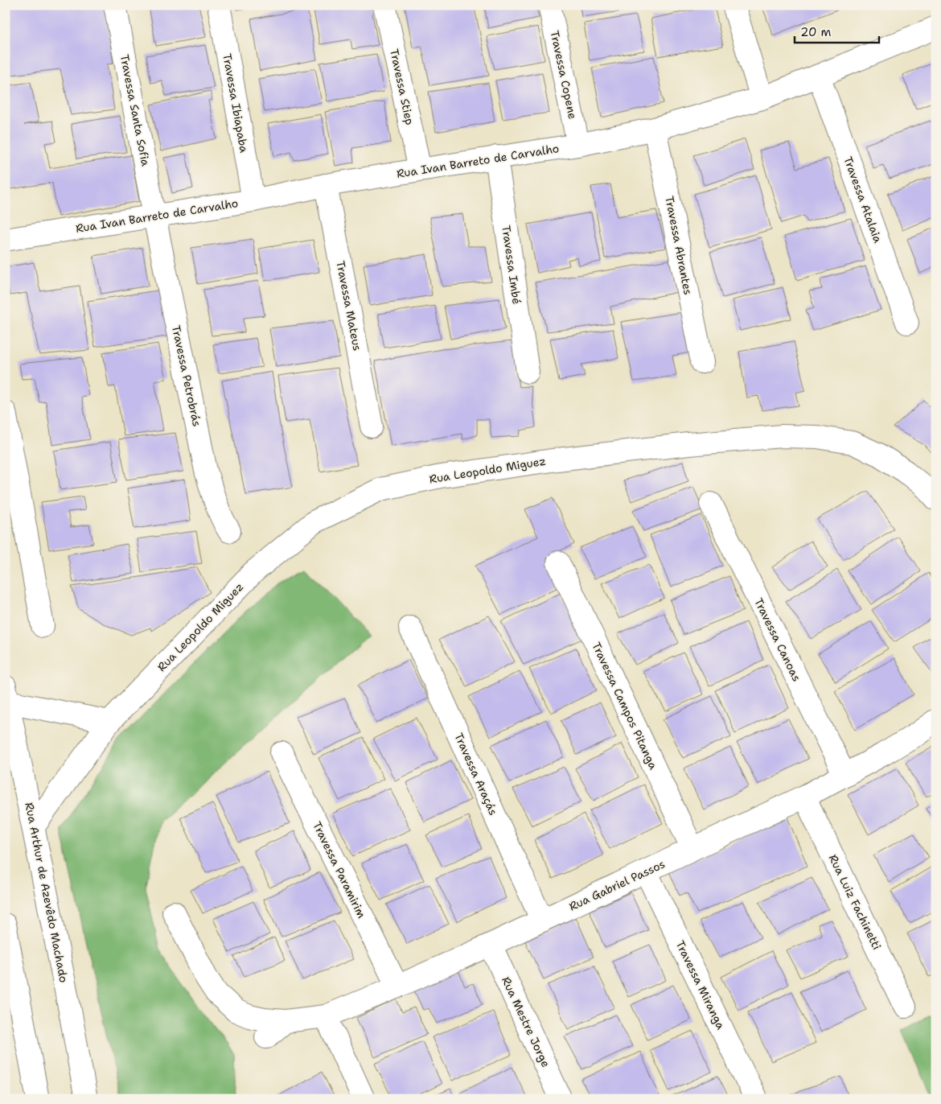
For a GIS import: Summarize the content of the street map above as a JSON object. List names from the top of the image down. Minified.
{"streets":{"street":["Travessa Copene","Travessa Stiep","Travessa Ibiapaba","Travessa Santa Sofia","Rua Ivan Barreto de Carvalho","Travessa Atalaia","Travessa Abrantes","Travessa Imbé","Travessa Mateus","Travessa Petrobrás","Rua Leopoldo Miguez","Travessa Canoas","Travessa Campos Pitanga","Travessa Araçás","Travessa Paramirim","Rua Gabriel Passos","Rua Arthur de Azevêdo Machado","Rua Luiz Fachinetti","Travessa Miranga","Rua Mestre Jorge"]},"crossings":[["Travessa Copene","Rua Ivan Barreto de Carvalho"],["Travessa Stiep","Rua Ivan Barreto de Carvalho"],["Travessa Ibiapaba","Rua Ivan Barreto de Carvalho"],["Travessa Santa Sofia","Rua Ivan Barreto de Carvalho"],["Travessa Santa Sofia","Travessa Petrobrás"],["Rua Ivan Barreto de Carvalho","Travessa Atalaia"],["Rua Ivan Barreto de Carvalho","Travessa Abrantes"],["Rua Ivan Barreto de Carvalho","Travessa Imbé"],["Rua Ivan Barreto de Carvalho","Travessa Mateus"],["Rua Ivan Barreto de Carvalho","Travessa Petrobrás"],["Rua Leopoldo Miguez","Rua Arthur de Azevêdo Machado"],["Travessa Canoas","Rua Gabriel Passos"],["Travessa Campos Pitanga","Rua Gabriel Passos"],["Travessa Araçás","Rua Gabriel Passos"],["Travessa Paramirim","Rua Gabriel Passos"],["Rua Gabriel Passos","Rua Luiz Fachinetti"],["Rua Gabriel Passos","Travessa Miranga"],["Rua Gabriel Passos","Rua Mestre Jorge"]],"scale_bar":"20 m"}
